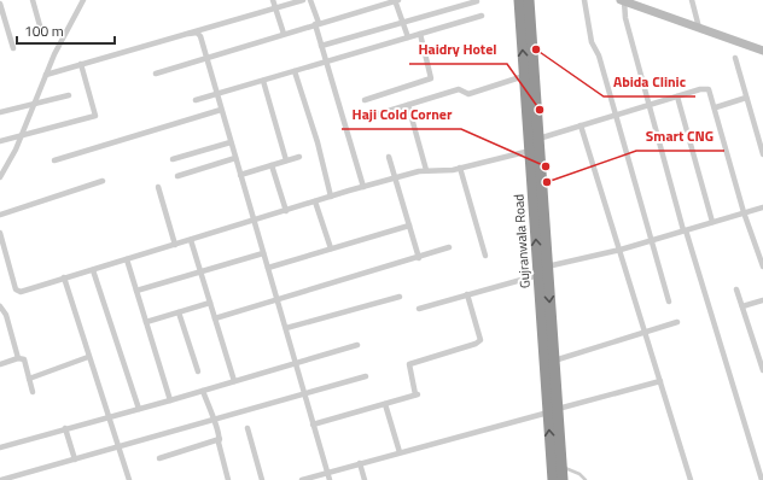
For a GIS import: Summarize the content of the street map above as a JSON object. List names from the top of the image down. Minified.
{"streets":{"highway":["Gujranwala Road"]},"places":["Abida Clinic","Haidry Hotel","Haji Cold Corner","Smart CNG"],"scale_bar":"100 m"}
